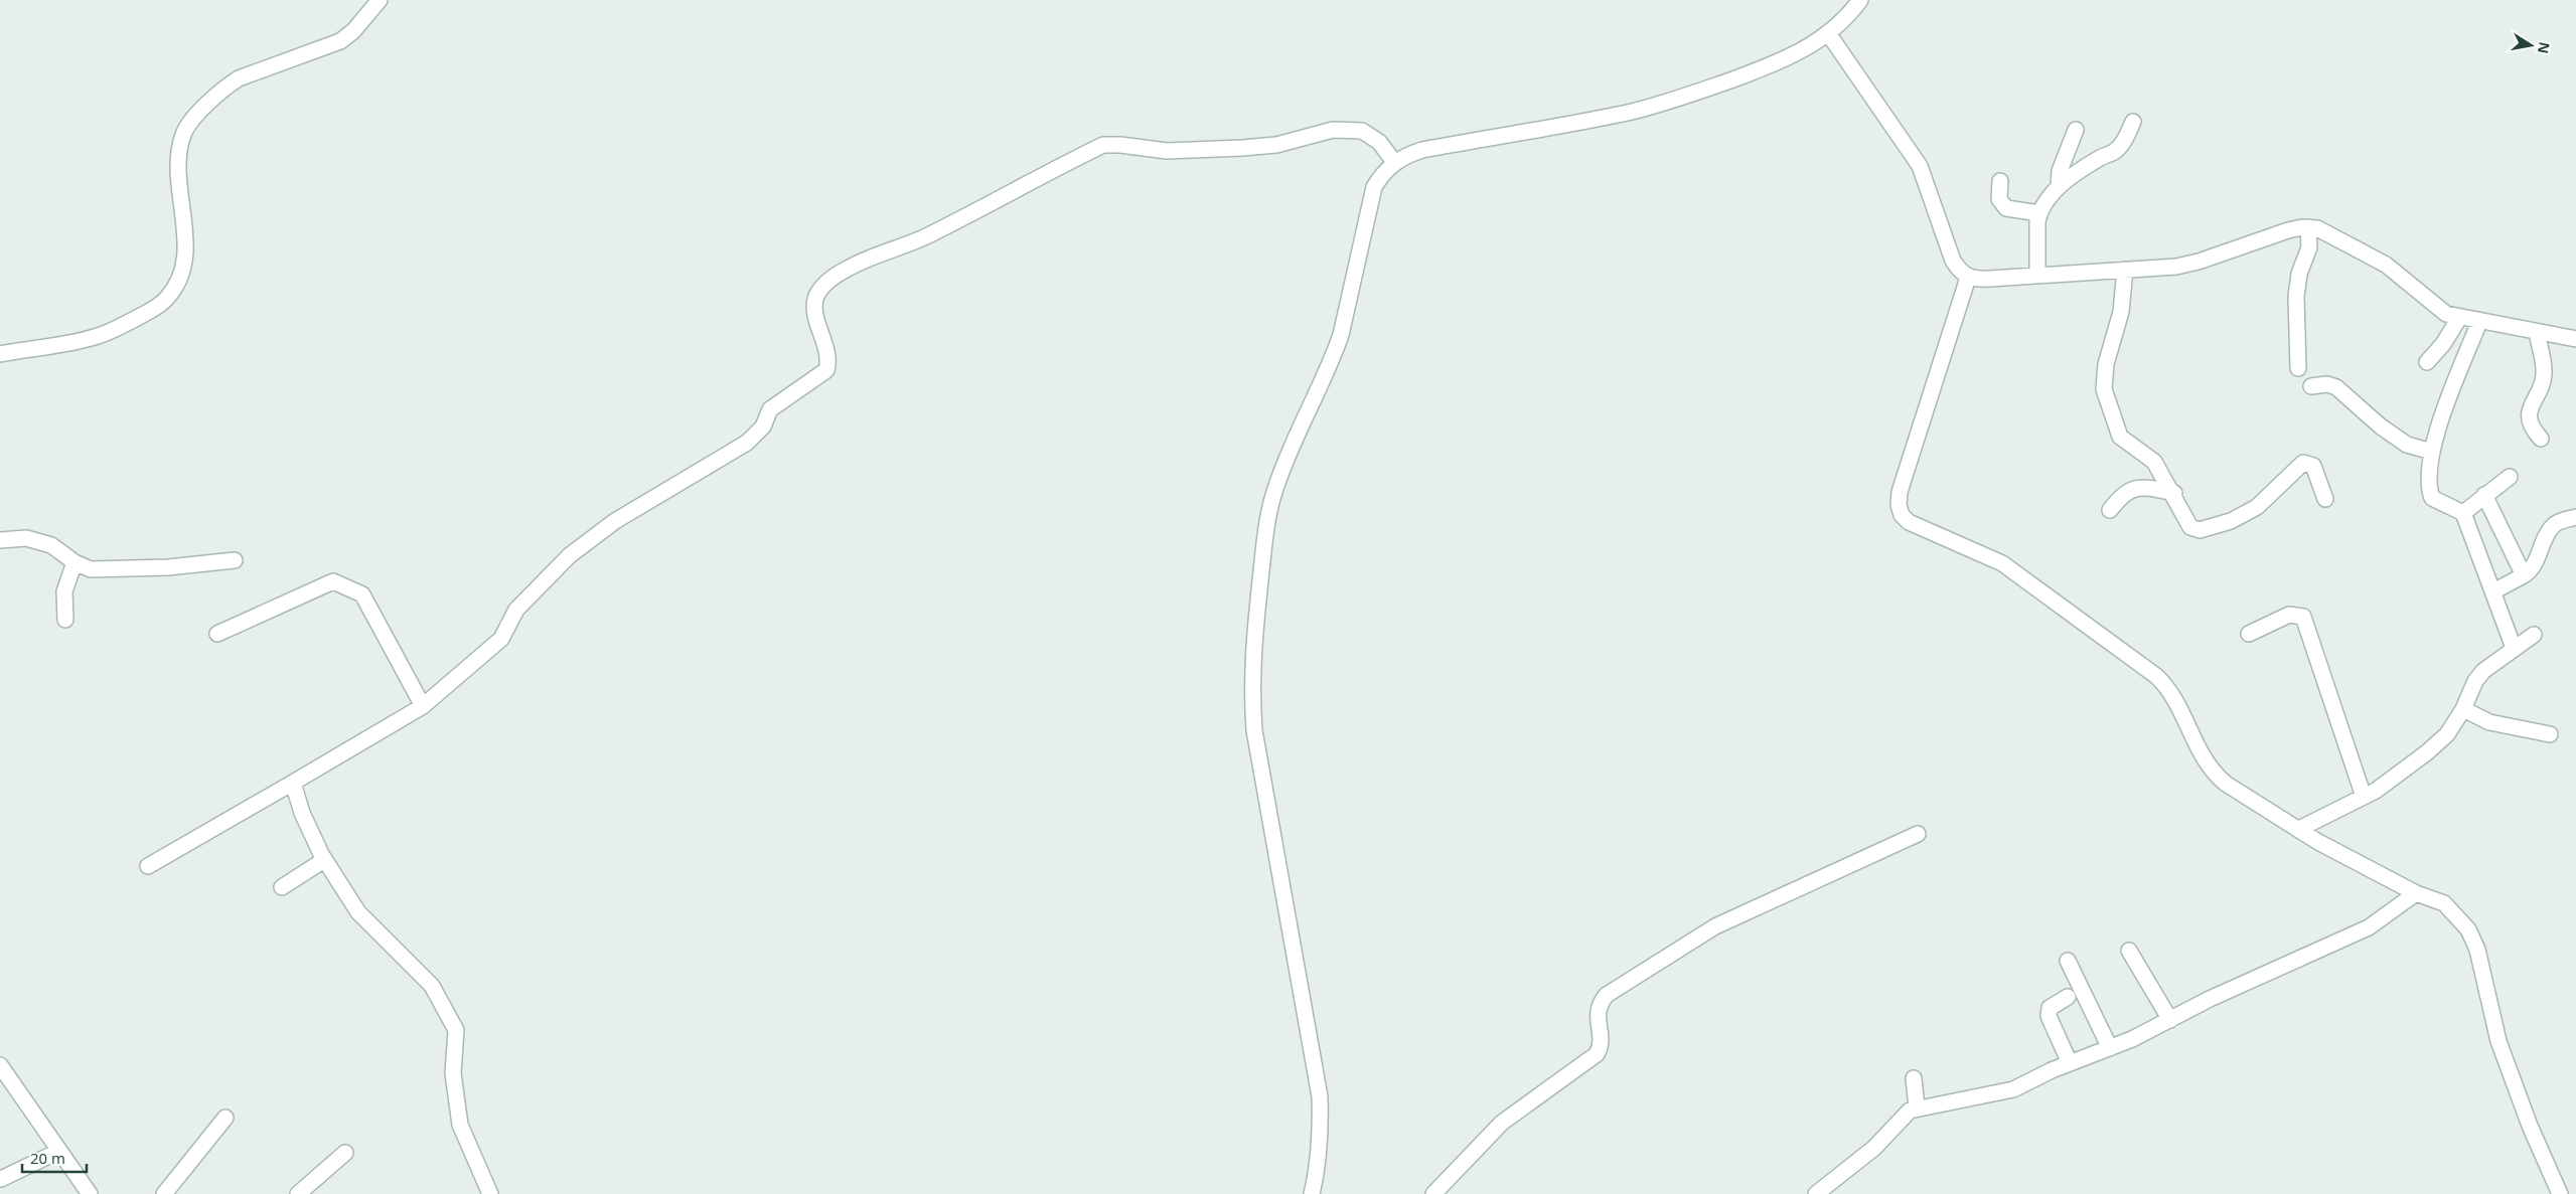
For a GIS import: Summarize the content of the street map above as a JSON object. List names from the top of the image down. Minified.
{"scale_bar":"20 m","north":"right"}
